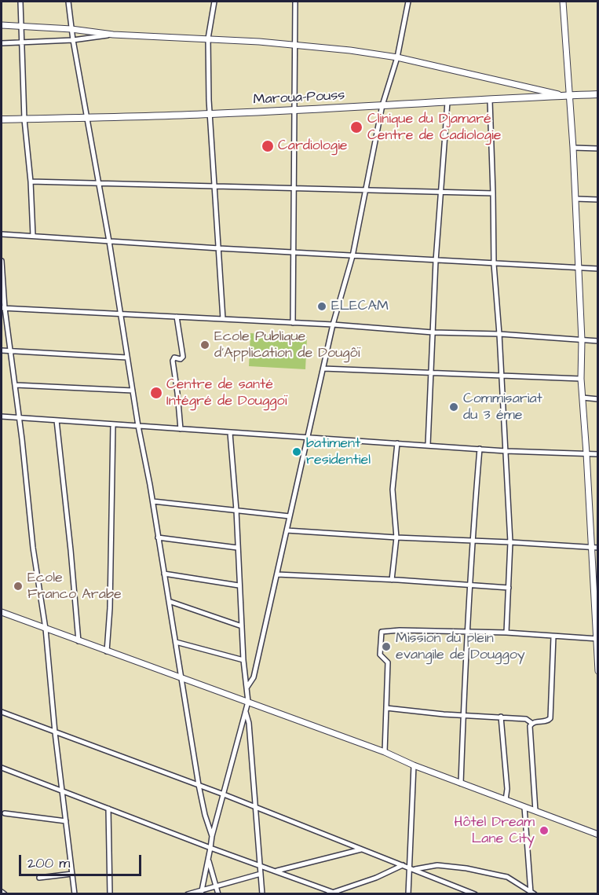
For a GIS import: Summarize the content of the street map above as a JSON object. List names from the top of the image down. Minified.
{"streets":{"main road":["Maroua-Pouss"]},"places":["Clinique du Djamaré Centre de Cadiologie","Cardiologie","ELECAM","Ecole Publique d'Application de Dougôï","Centre de santé Intégré de Douggoï","Commisariat du 3 éme","batiment residentiel","Ecole Franco Arabe","Mission du plein evangile de Douggoy","Hôtel Dream Lane City"],"scale_bar":"200 m"}
